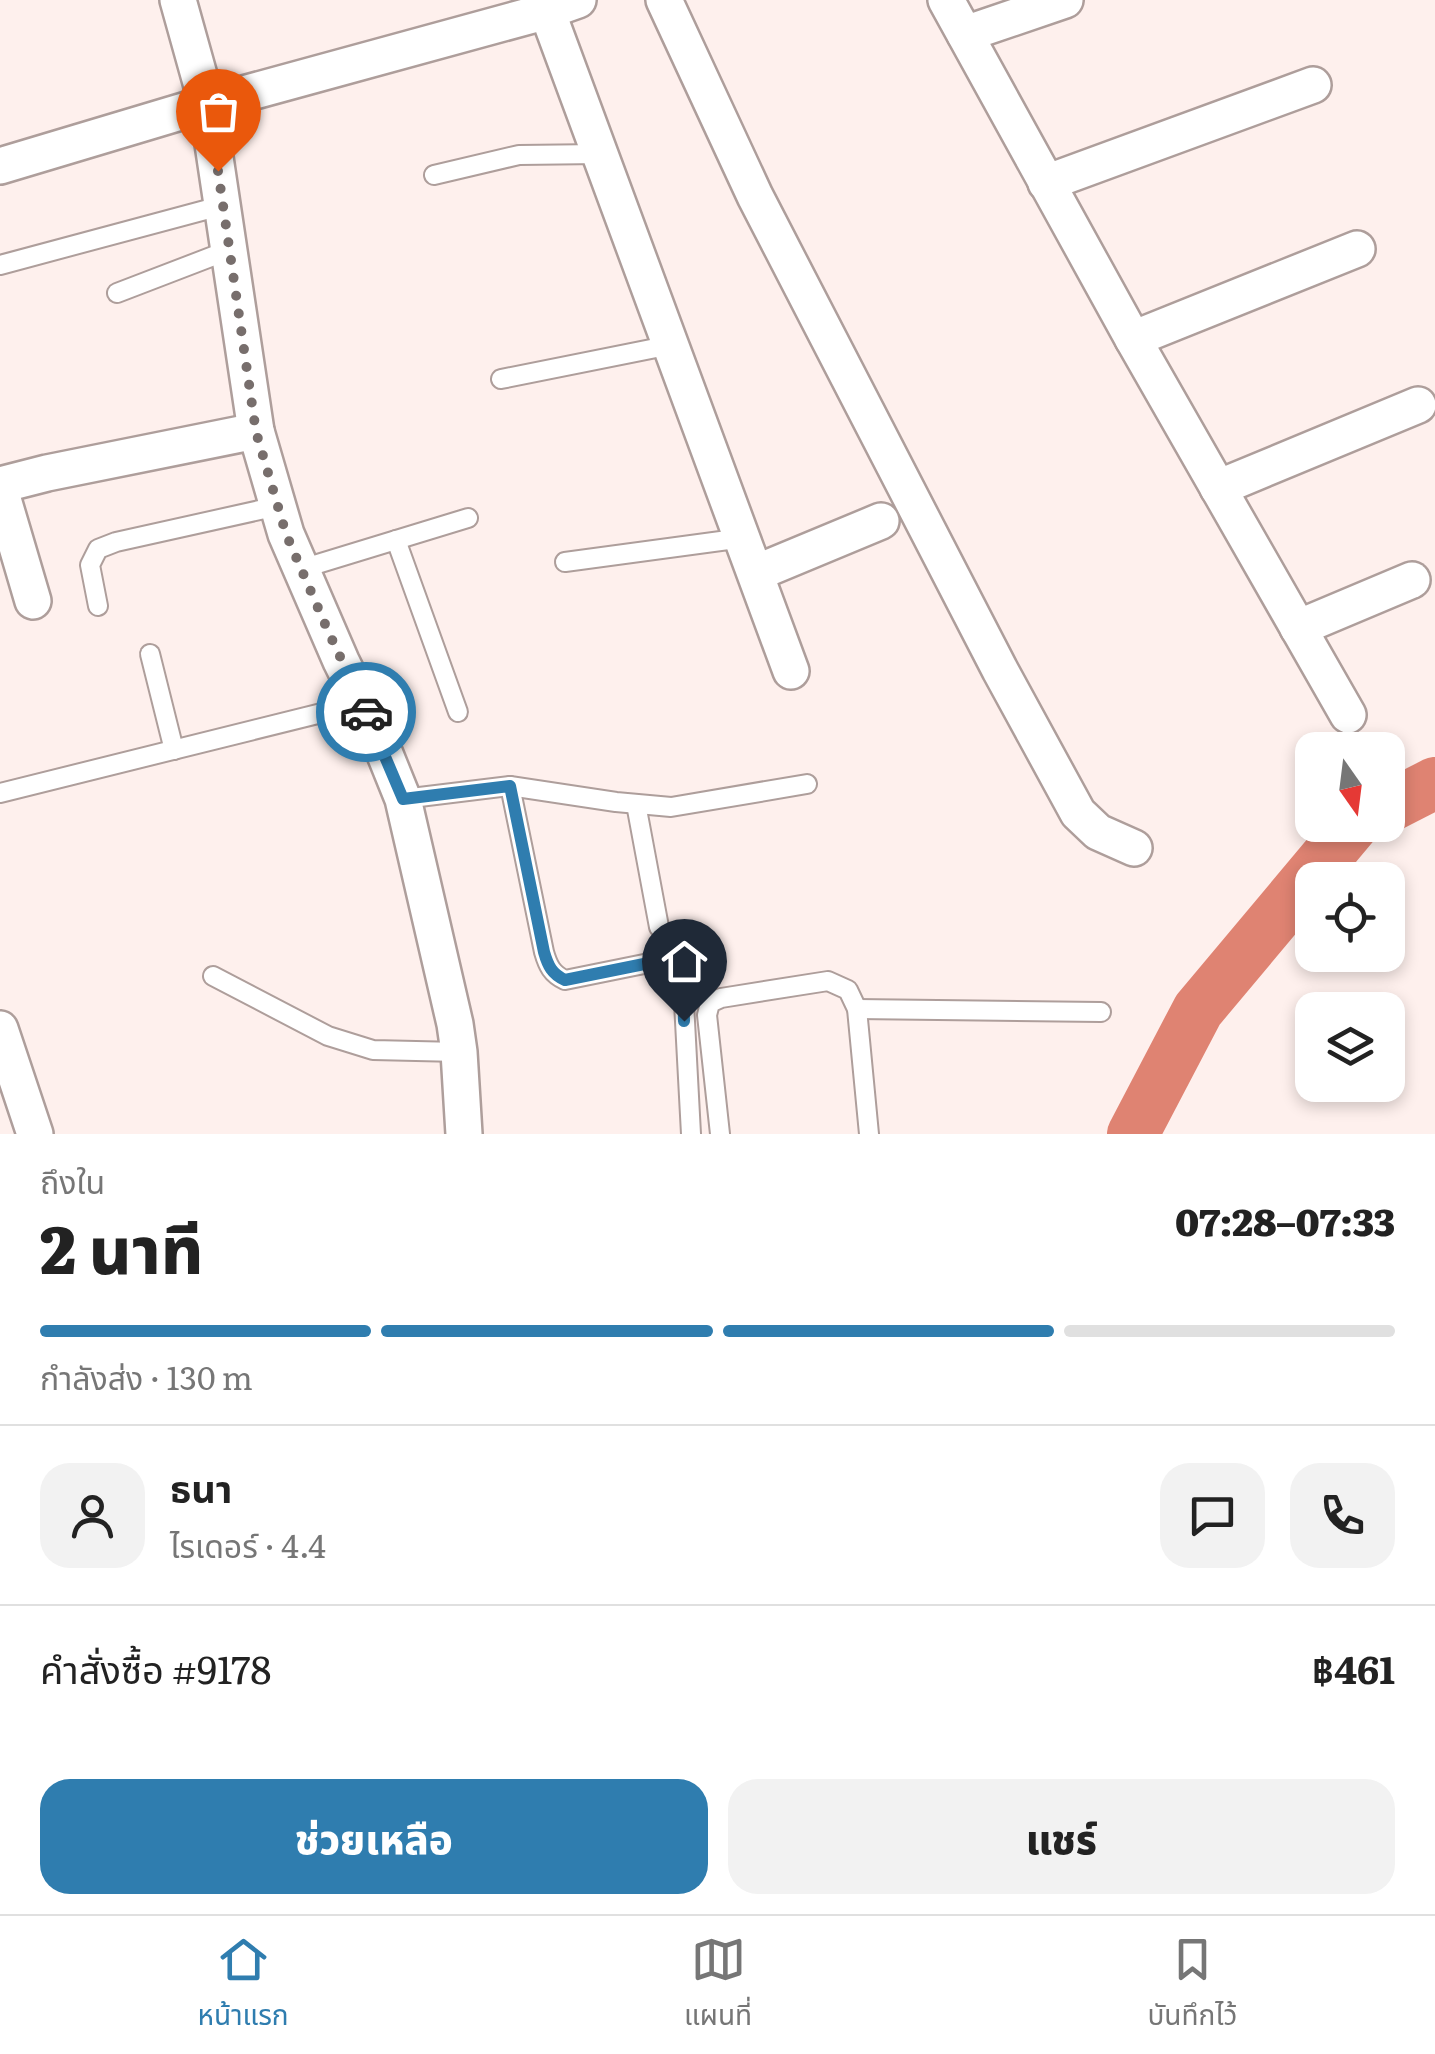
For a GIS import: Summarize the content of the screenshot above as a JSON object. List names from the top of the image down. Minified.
{"north":"bottom","page":{"heading":["2 นาที","ถึงใน","07:28–07:33"],"panel":["ธนา","ไรเดอร์ · 4.4","คำสั่งซื้อ #9178","฿461"],"bar":"กำลังส่ง · 130 m","buttons":["ช่วยเหลือ","แชร์"],"tabs":["หน้าแรก","แผนที่","บันทึกไว้"]}}
